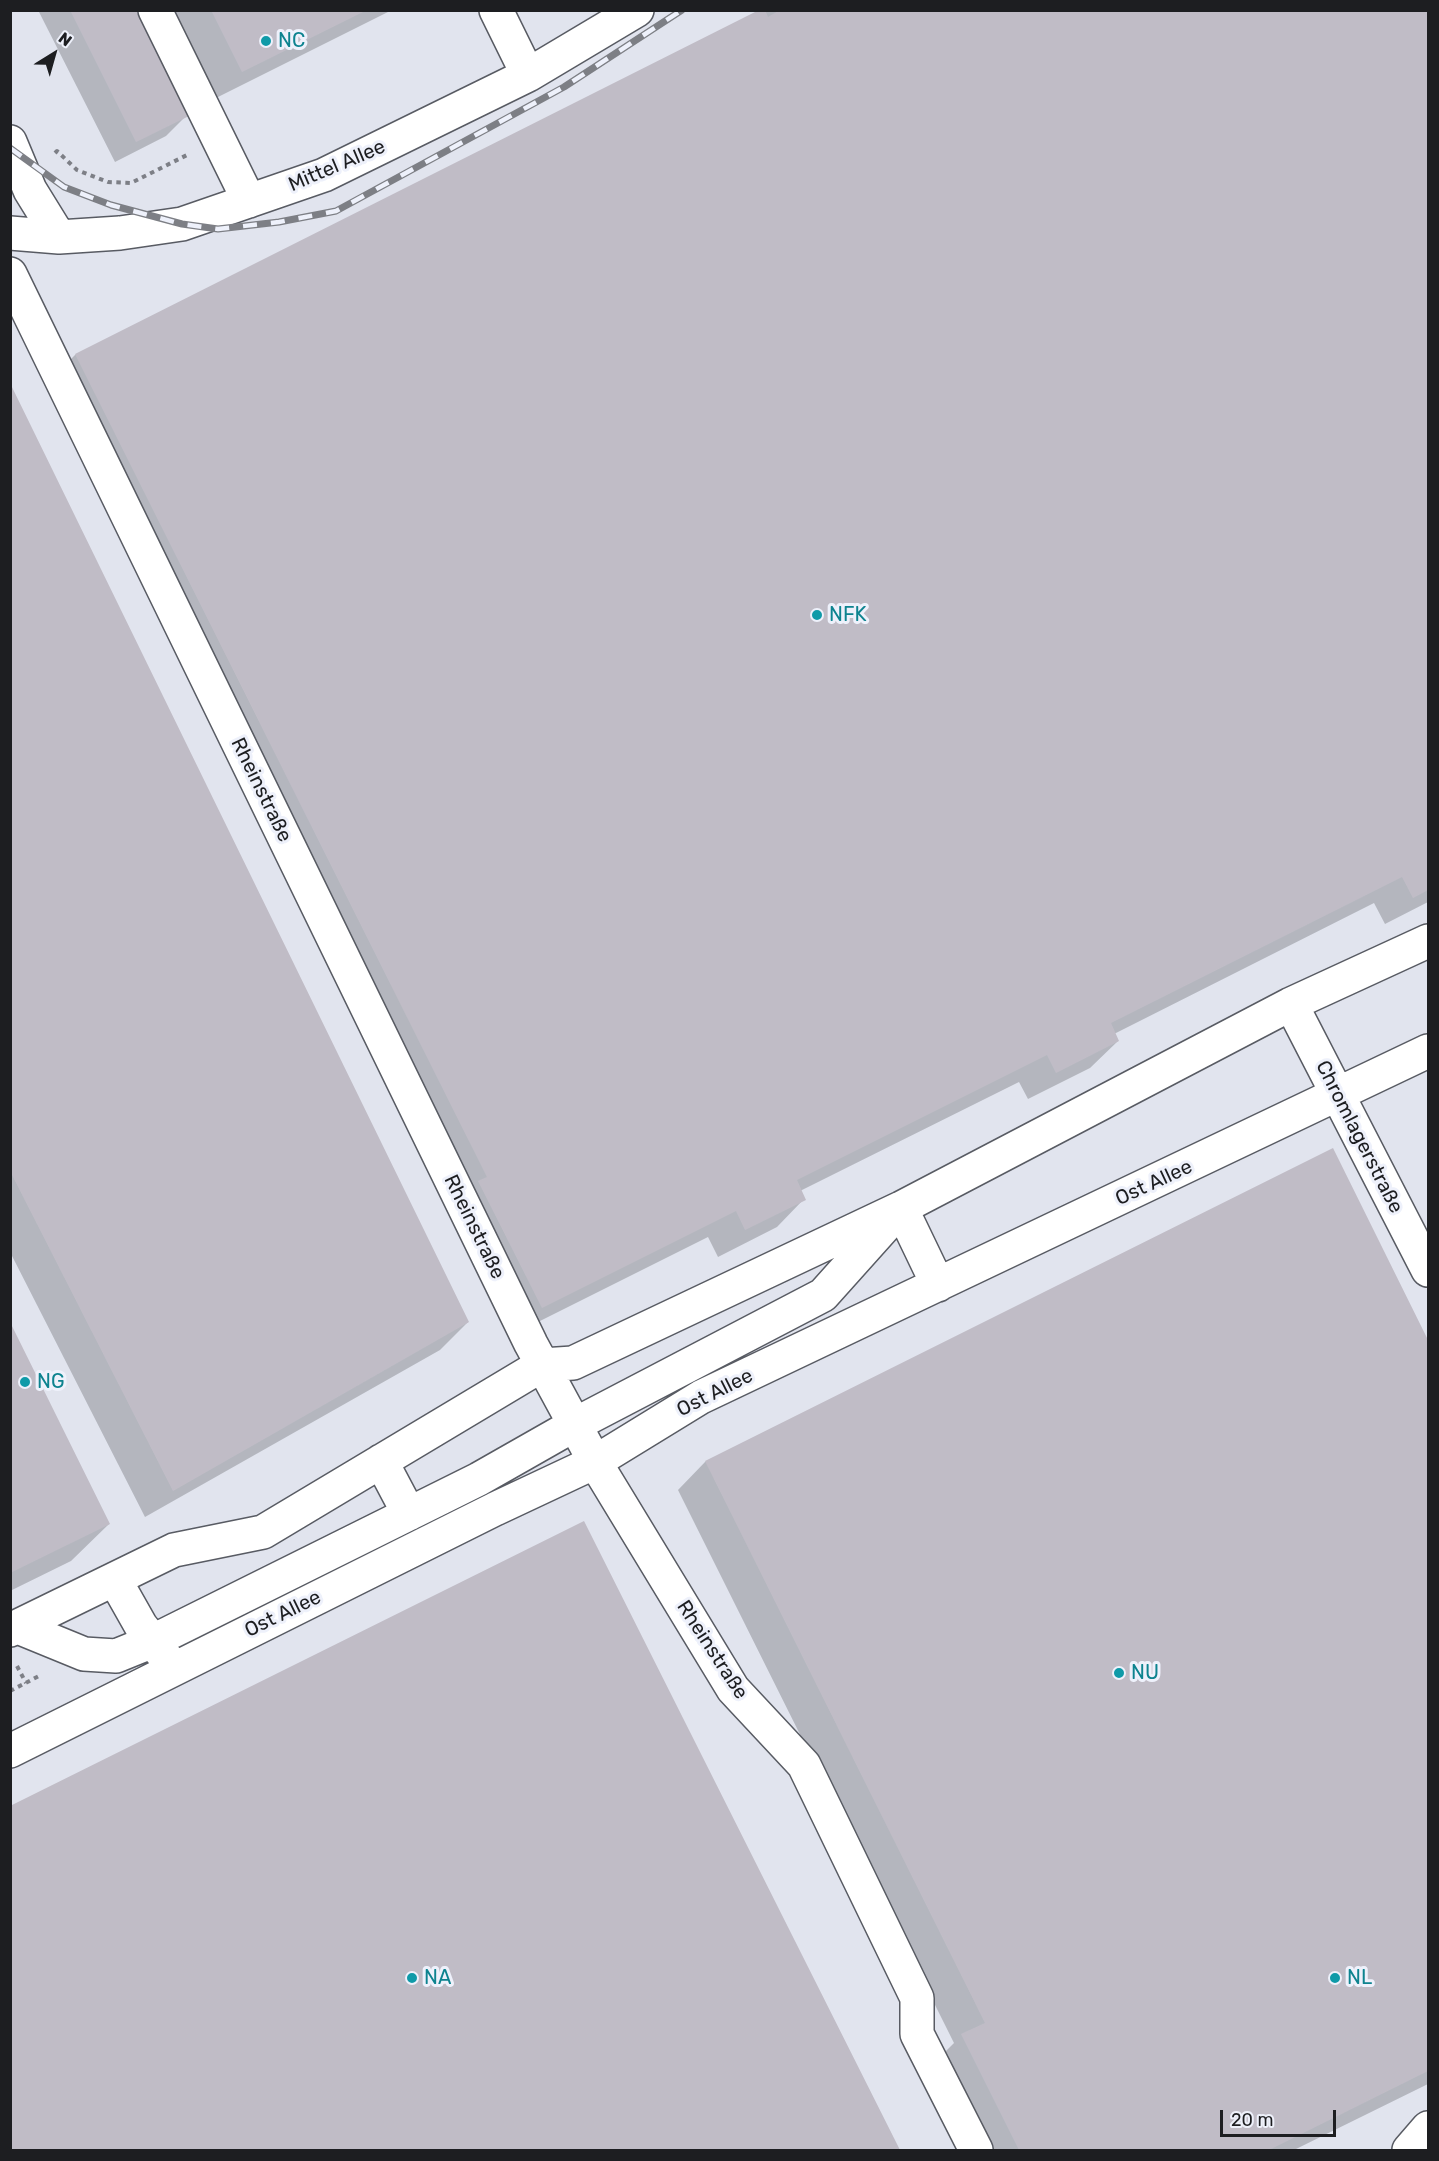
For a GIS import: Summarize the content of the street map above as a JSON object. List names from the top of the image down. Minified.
{"streets":{"lane":["Mittel Allee","Rheinstraße","Chromlagerstraße","Ost Allee"]},"crossings":[["Rheinstraße","Ost Allee"],["Chromlagerstraße","Ost Allee"]],"places":["NC","NFK","NG","NU","NA","NL"],"scale_bar":"20 m","north":"top right"}
